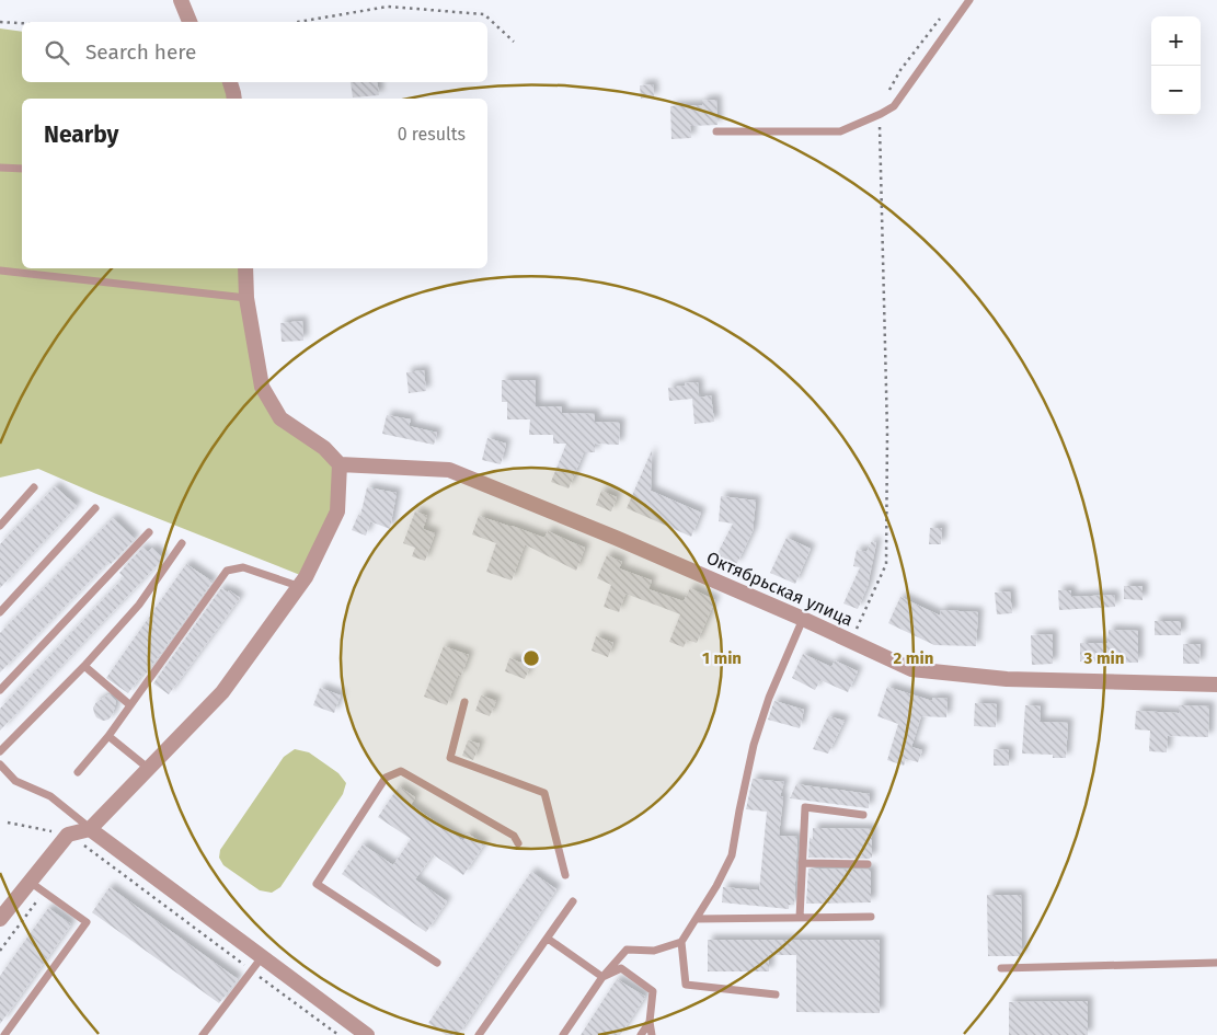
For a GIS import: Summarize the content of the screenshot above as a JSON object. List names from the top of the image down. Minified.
{"streets":{"street":["Октябрьская улица"]},"page":{"map_buttons":["+","−"],"search":"Search here","heading":["Nearby","0 results"]},"rings":["1 min","2 min","3 min"]}
